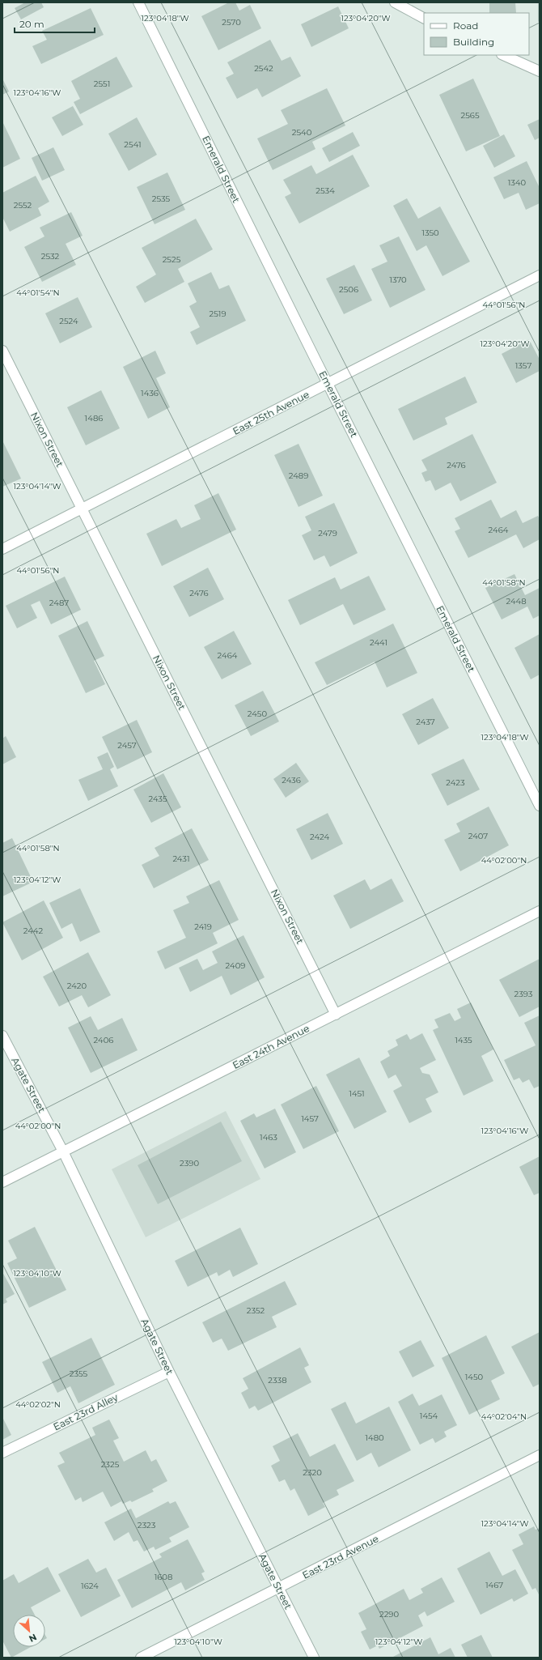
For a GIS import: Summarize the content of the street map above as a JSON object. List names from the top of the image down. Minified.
{"streets":{"street":["Emerald Street","East 25th Avenue","Nixon Street","East 24th Avenue","Agate Street","East 23rd Alley","East 23rd Avenue"]},"crossings":[["Emerald Street","East 25th Avenue"],["East 25th Avenue","Nixon Street"],["Nixon Street","East 24th Avenue"],["East 24th Avenue","Agate Street"],["Agate Street","East 23rd Alley"],["Agate Street","East 23rd Avenue"]],"house_numbers":["2570","2542","2551","2565","2540","2541","1340","2534","2535","2552","1350","2532","2525","1370","2506","2519","2524","1357","1436","1486","2476","2489","2464","2479","2476","2448","2487","2441","2464","2450","2437","2457","2436","2423","2435","2407","2424","2431","2419","2442","2409","2420","2393","2406","1435","1451","1457","1463","2390","2352","2355","1450","2338","1454","1480","2325","2320","2323","1608","1467","1624","2290"],"legend":["Road","Building"],"scale_bar":"20 m","north":"bottom right","coordinates":["123°04'18\"W","123°04'20\"W","123°04'16\"W","44°01'54\"N","44°01'56\"N","123°04'14\"W","44°01'58\"N","44°02'00\"N","123°04'12\"W","123°04'10\"W","44°02'02\"N","44°02'04\"N"]}
